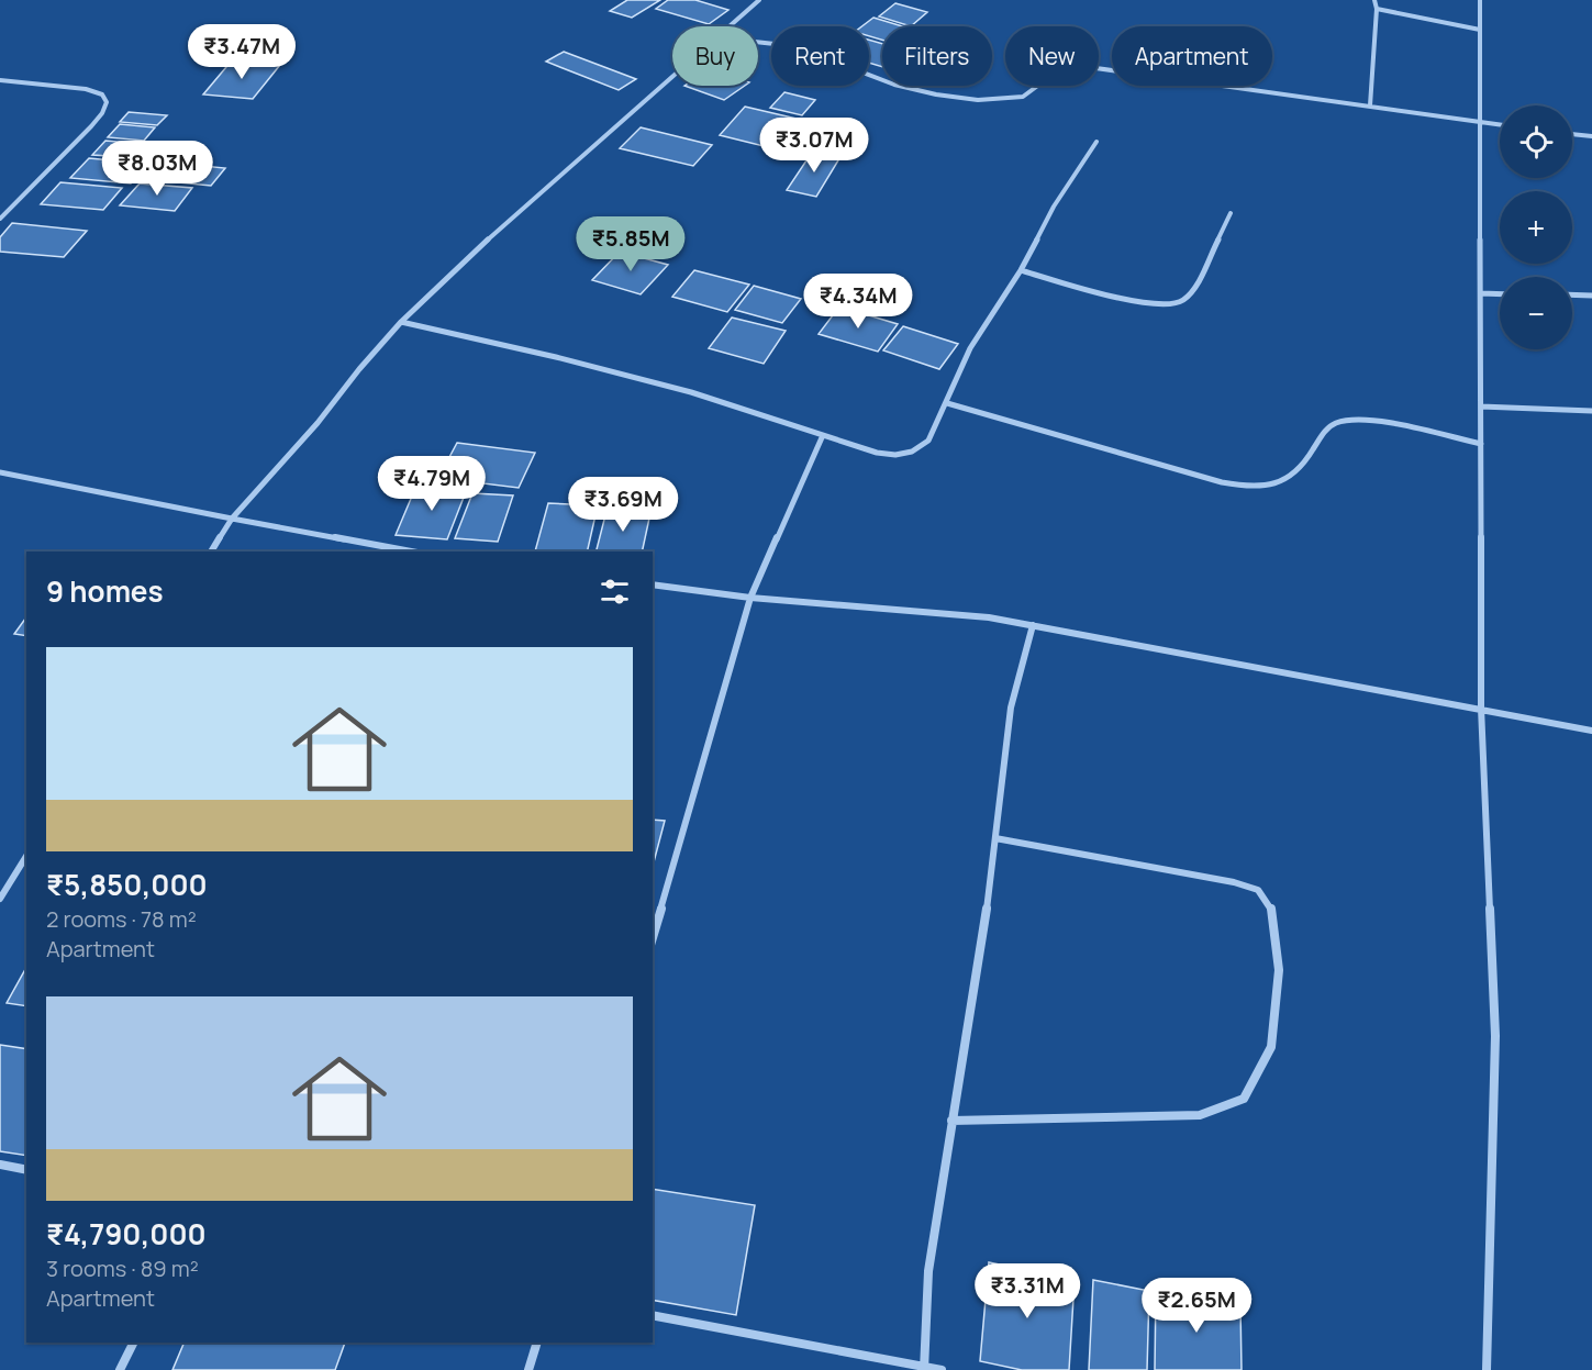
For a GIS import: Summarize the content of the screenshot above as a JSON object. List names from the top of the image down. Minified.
{"page":{"price":["₹3.47M","₹3.07M","₹8.03M","₹5.85M","₹4.34M","₹4.79M","₹3.69M","₹3.31M","₹2.65M"],"chip":["Buy","Rent","Filters","New","Apartment"],"map_buttons":["+","−"],"heading":"9 homes","list":[{"name":"₹5,850,000","note":"2 rooms · 78 m² · Apartment"},{"name":"₹4,790,000","note":"3 rooms · 89 m² · Apartment"}]}}
